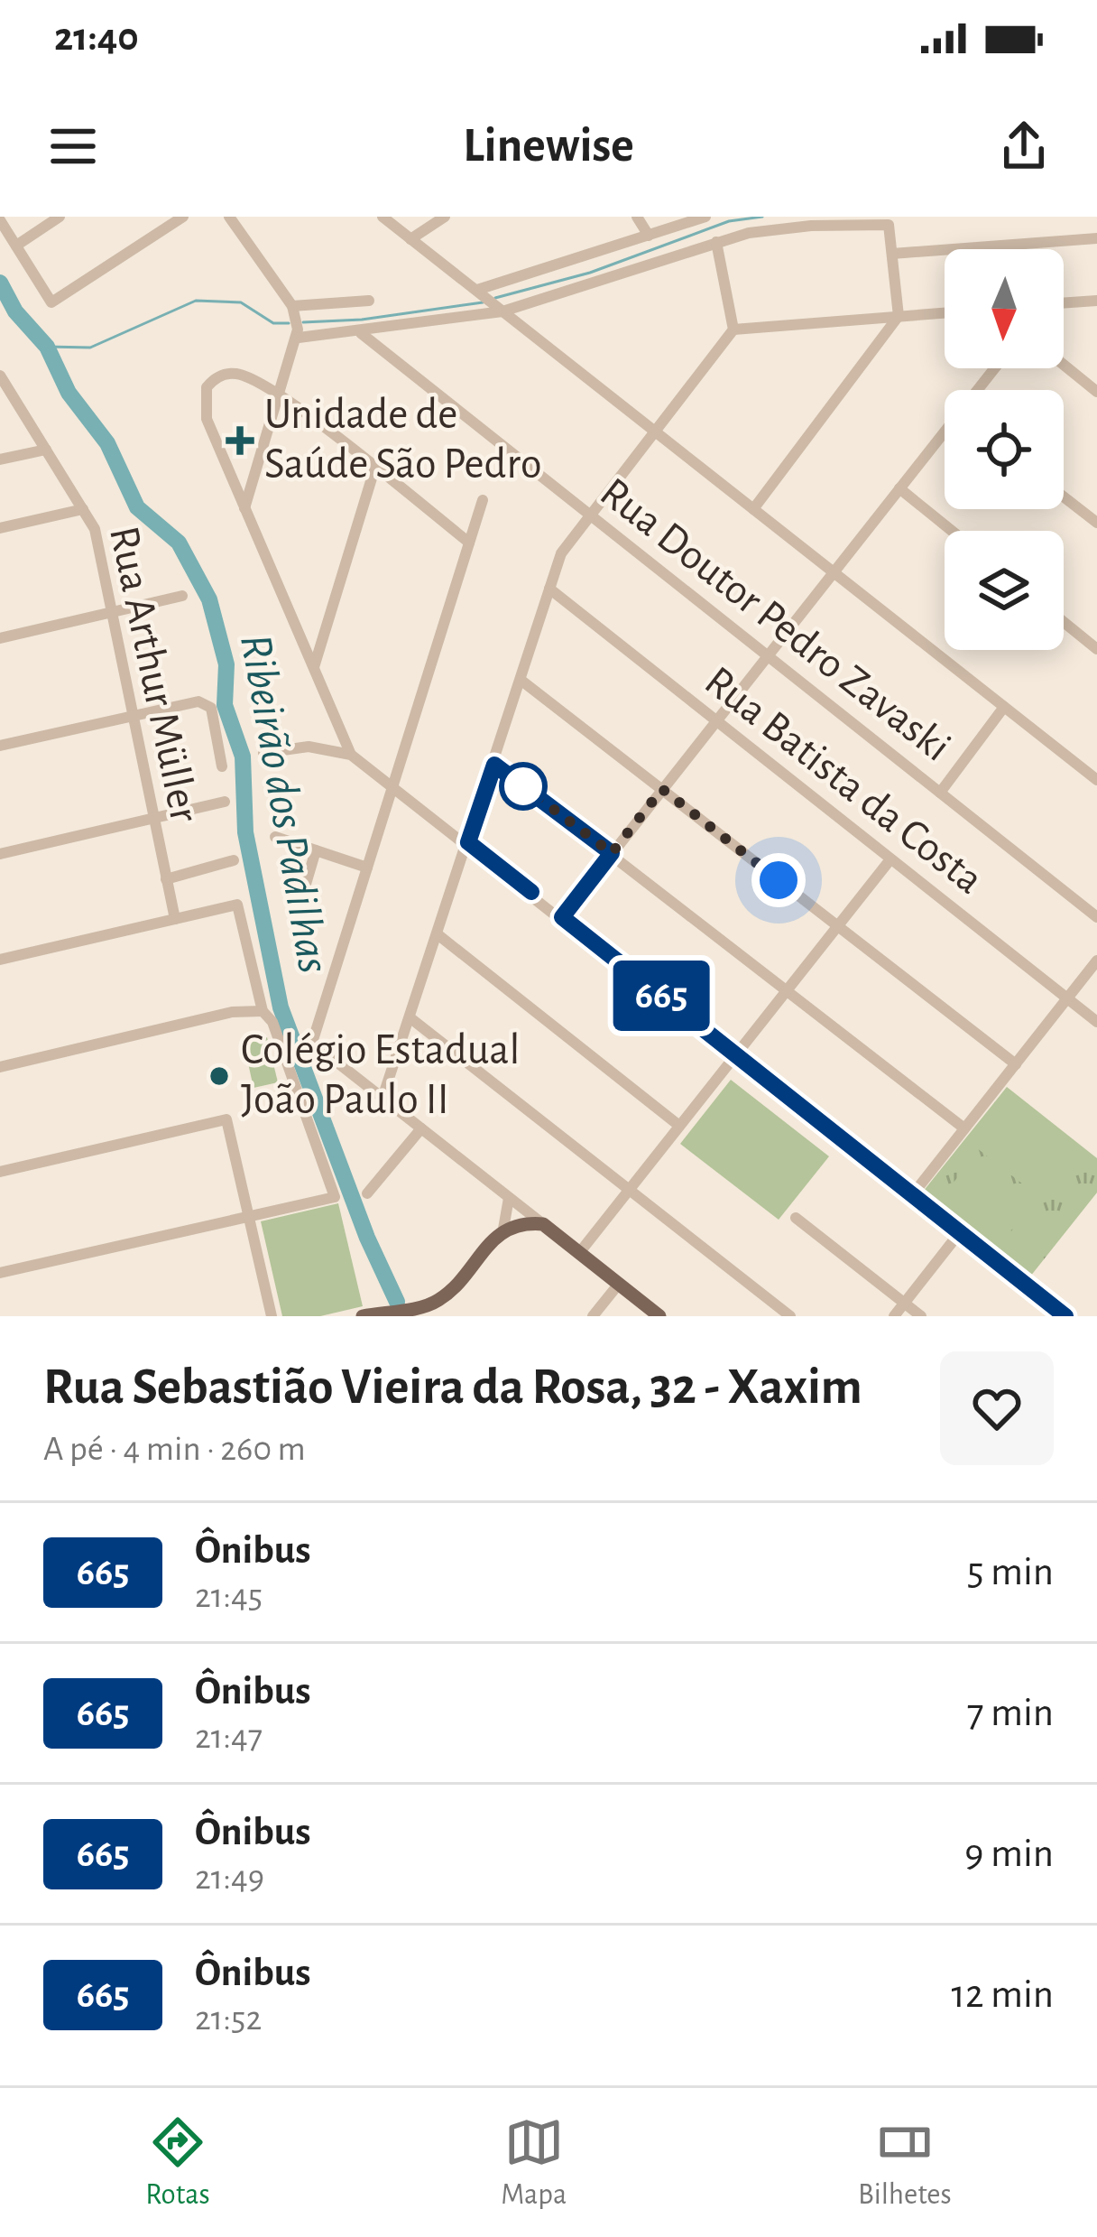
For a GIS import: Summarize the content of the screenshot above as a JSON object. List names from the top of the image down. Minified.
{"streets":{"street":["Rua Doutor Pedro Zavaski","Rua Arthur Müller","Rua Batista da Costa"]},"water":["Ribeirão dos Padilhas"],"places":{"health":["Unidade de Saúde São Pedro"],"other":["Colégio Estadual João Paulo II"]},"lines":["bus line 665"],"north":"bottom","page":{"status":"21:40","header":"Linewise","on_map":"665","heading":["Rua Sebastião Vieira da Rosa, 32 - Xaxim","A pé · 4 min · 260 m"],"list":[{"mark":"665","name":"Ônibus","note":"21:45","value":"5 min"},{"mark":"665","name":"Ônibus","note":"21:47","value":"7 min"},{"mark":"665","name":"Ônibus","note":"21:49","value":"9 min"},{"mark":"665","name":"Ônibus","note":"21:52","value":"12 min"}],"tabs":["Rotas","Mapa","Bilhetes"]}}
